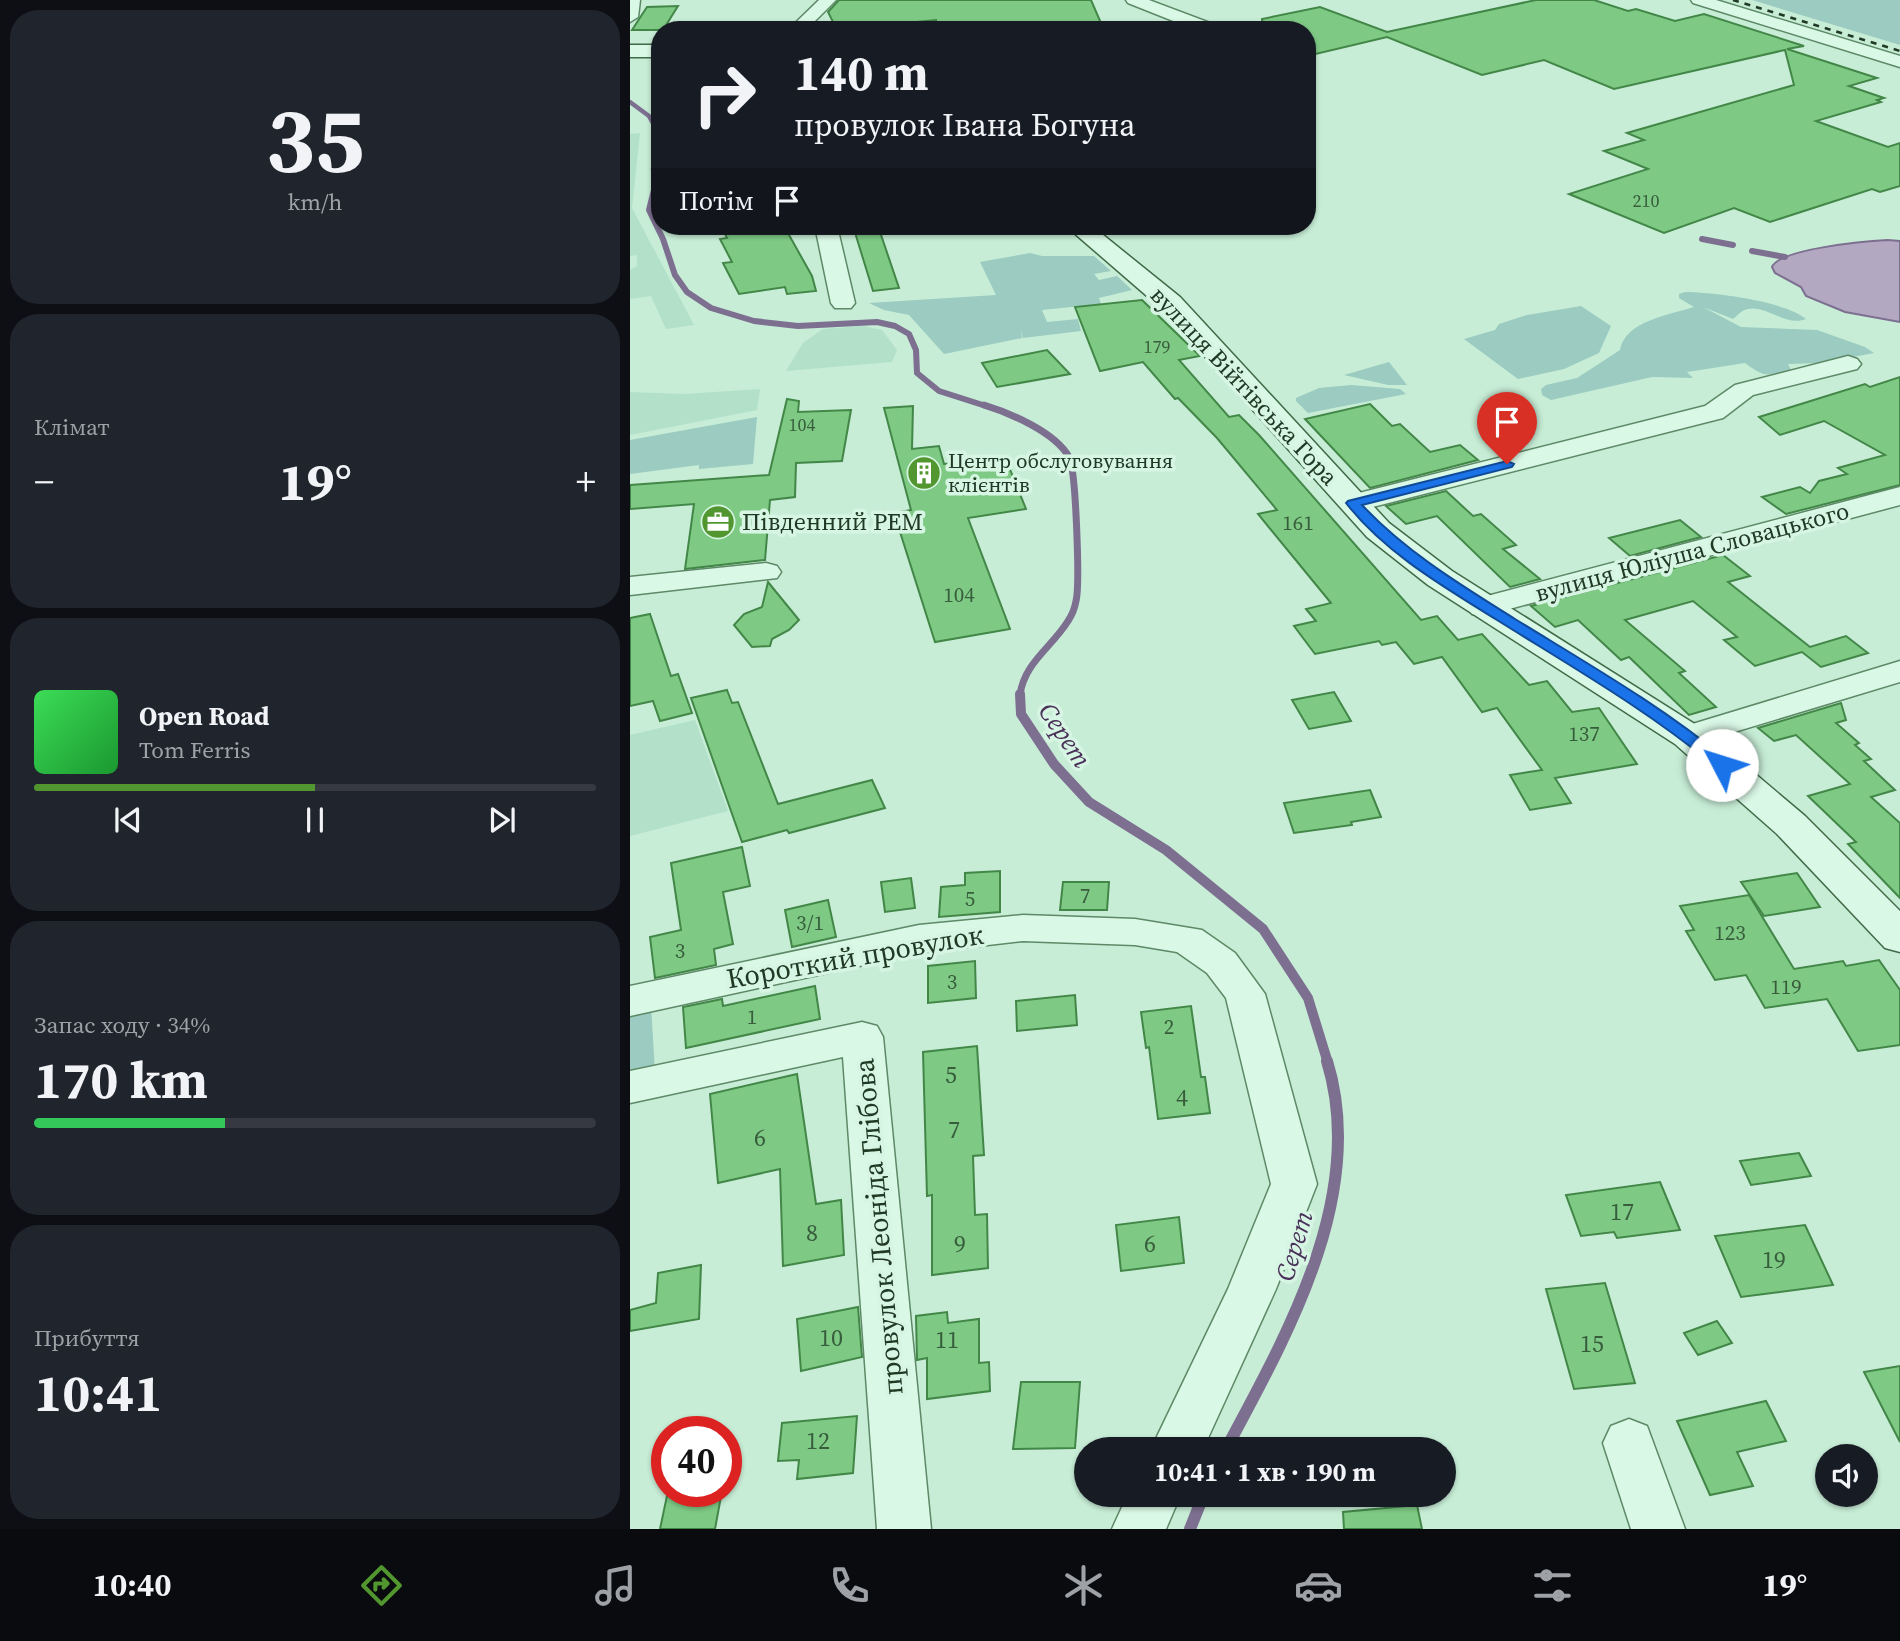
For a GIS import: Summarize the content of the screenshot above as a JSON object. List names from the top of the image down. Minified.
{"streets":{"street":["вулиця Війтівська Гора","вулиця Юліуша Словацького","Короткий провулок","провулок Леоніда Глібова"]},"crossings":[["вулиця Війтівська Гора","вулиця Юліуша Словацького"]],"water":["Серет"],"places":{"building":["Центр обслуговування клієнтів"],"office":["Південний РЕМ"]},"house_numbers":["210","179","104","161","104","137","7","5","3/1","123","3","3","119","1","2","5","4","7","6","17","8","9","6","19","10","11","15","12"],"page":{"tile":[["35","km/h"],"Клімат",["Запас ходу · 34%","170 km"],["Прибуття","10:41"]],"turn":["140 m","провулок Івана Богуна"],"then":"Потім","heat":["−","19°","+"],"song":["Open Road","Tom Ferris"],"limit":"40","trip":"10:41 · 1 хв · 190 m","tabs":["10:40","19°"]}}
